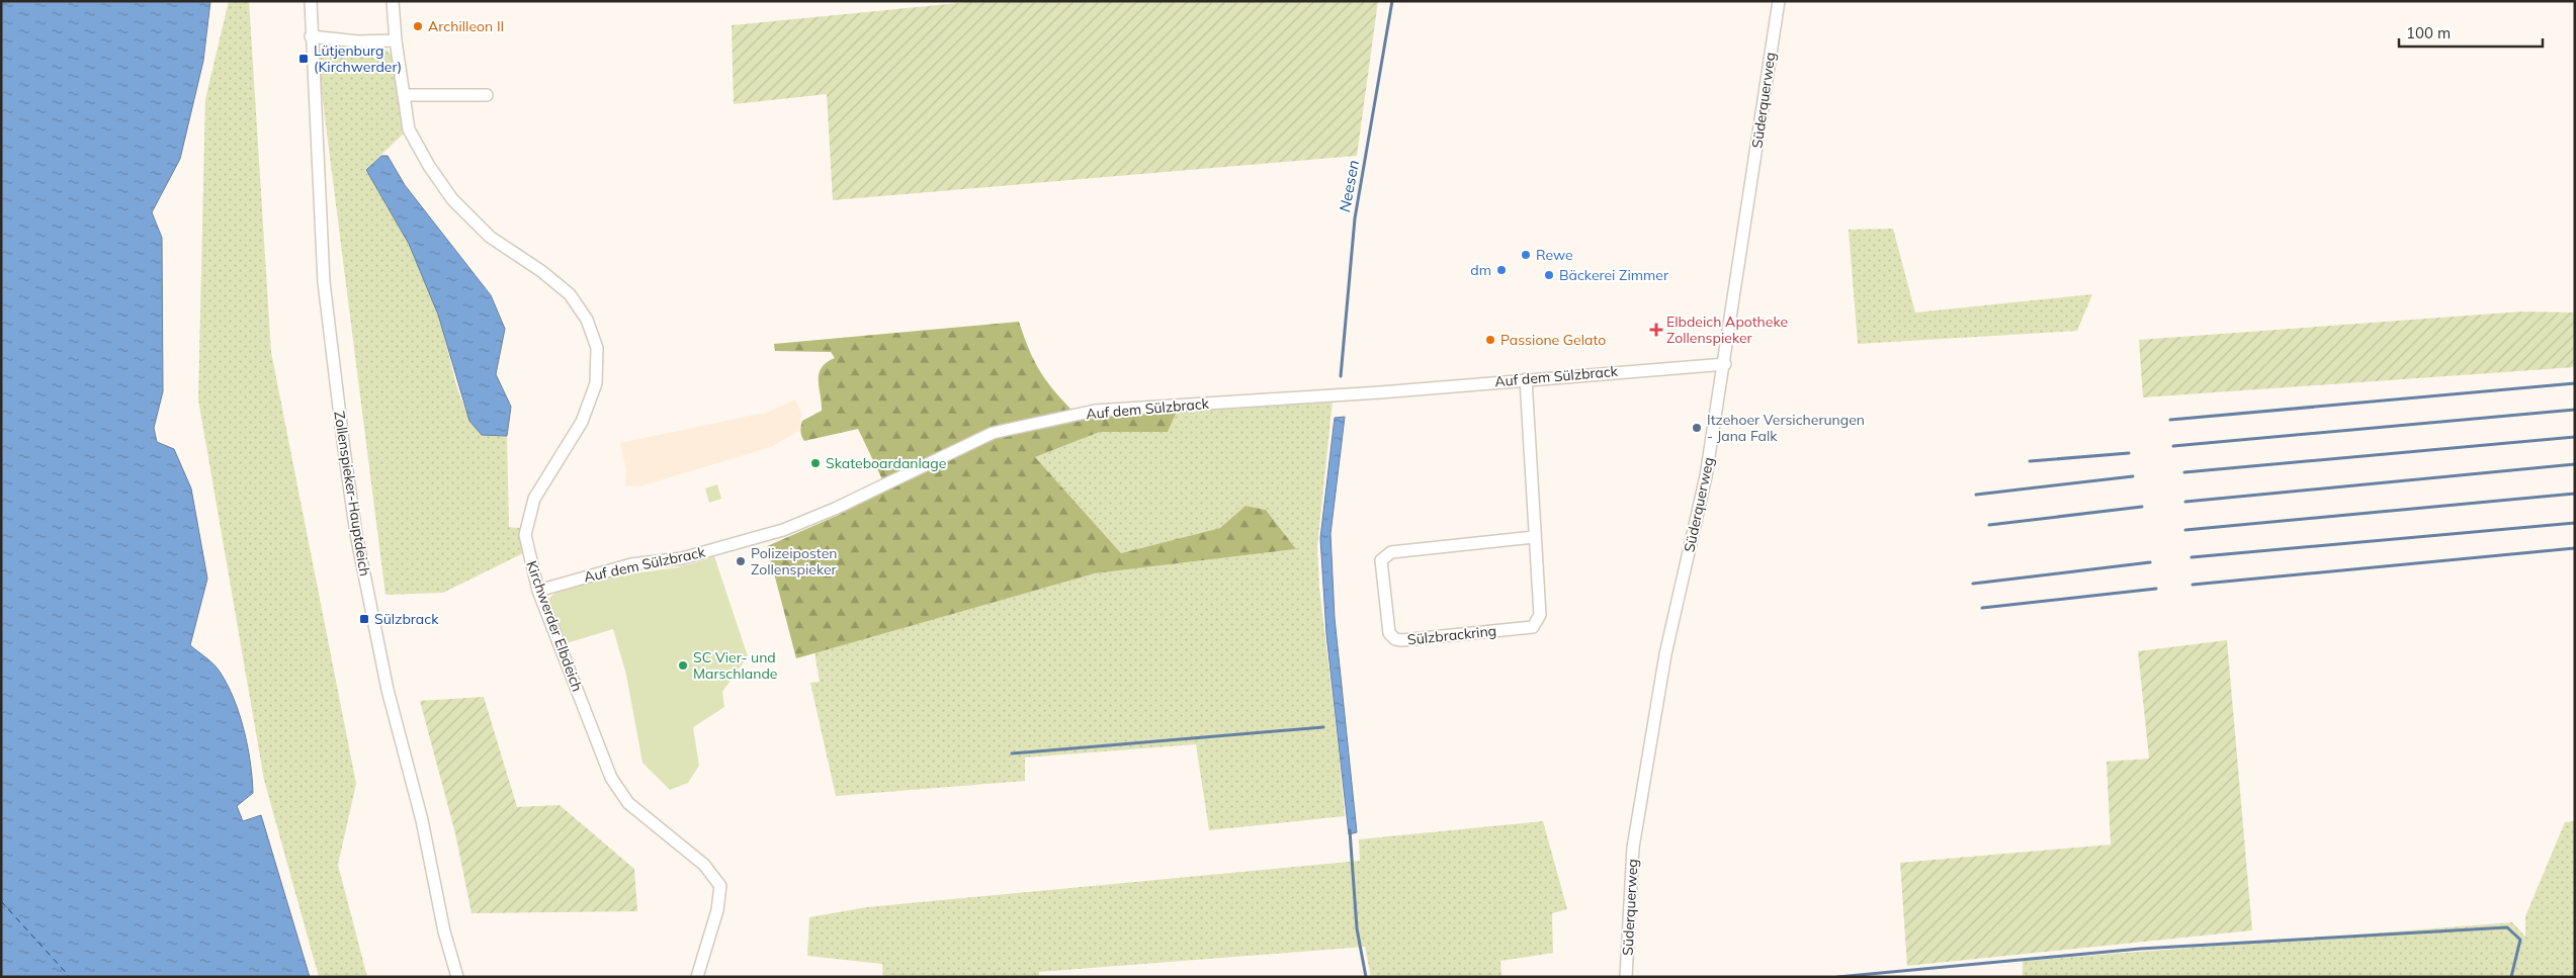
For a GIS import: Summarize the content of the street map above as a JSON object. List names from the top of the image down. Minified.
{"streets":{"street":["Süderquerweg","Auf dem Sülzbrack","Zollenspieker-Hauptdeich","Kirchwerder Elbdeich","Sülzbrackring"]},"crossings":[["Süderquerweg","Auf dem Sülzbrack"],["Auf dem Sülzbrack","Kirchwerder Elbdeich"],["Auf dem Sülzbrack","Sülzbrackring"]],"water":["Neesen"],"places":{"other":["Archilleon II","Rewe","dm","Bäckerei Zimmer","Passione Gelato","Itzehoer Versicherungen - Jana Falk","Skateboardanlage","Polizeiposten Zollenspieker","SC Vier- und Marschlande"],"transit":["Lütjenburg (Kirchwerder)","Sülzbrack"],"health":["Elbdeich Apotheke Zollenspieker"]},"scale_bar":"100 m"}
